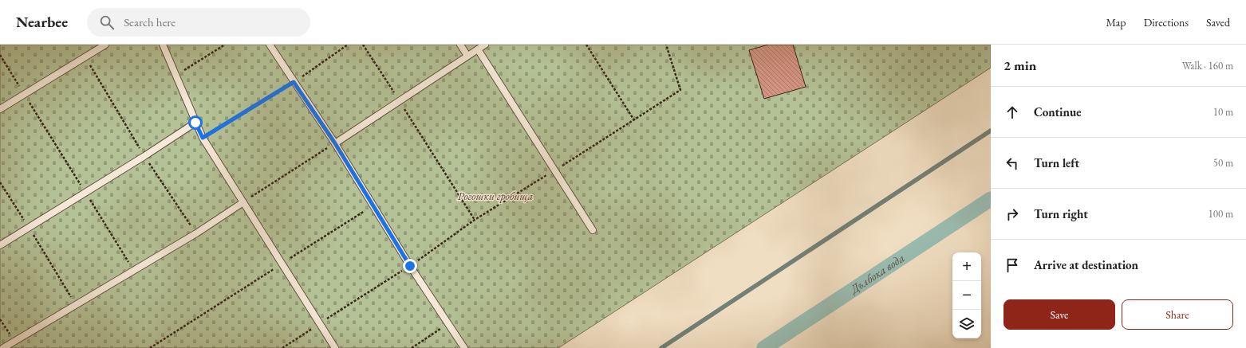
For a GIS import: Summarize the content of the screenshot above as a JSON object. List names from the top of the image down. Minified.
{"water":["Дълбока вода"],"parks":["Рогошки гробища"],"page":{"header":"Nearbee","search":"Search here","nav":["Map","Directions","Saved"],"heading":["2 min","Walk · 160 m"],"list":[["Continue","10 m"],["Turn left","50 m"],["Turn right","100 m"],"Arrive at destination"],"map_buttons":["+","−"],"buttons":["Save","Share"]}}
